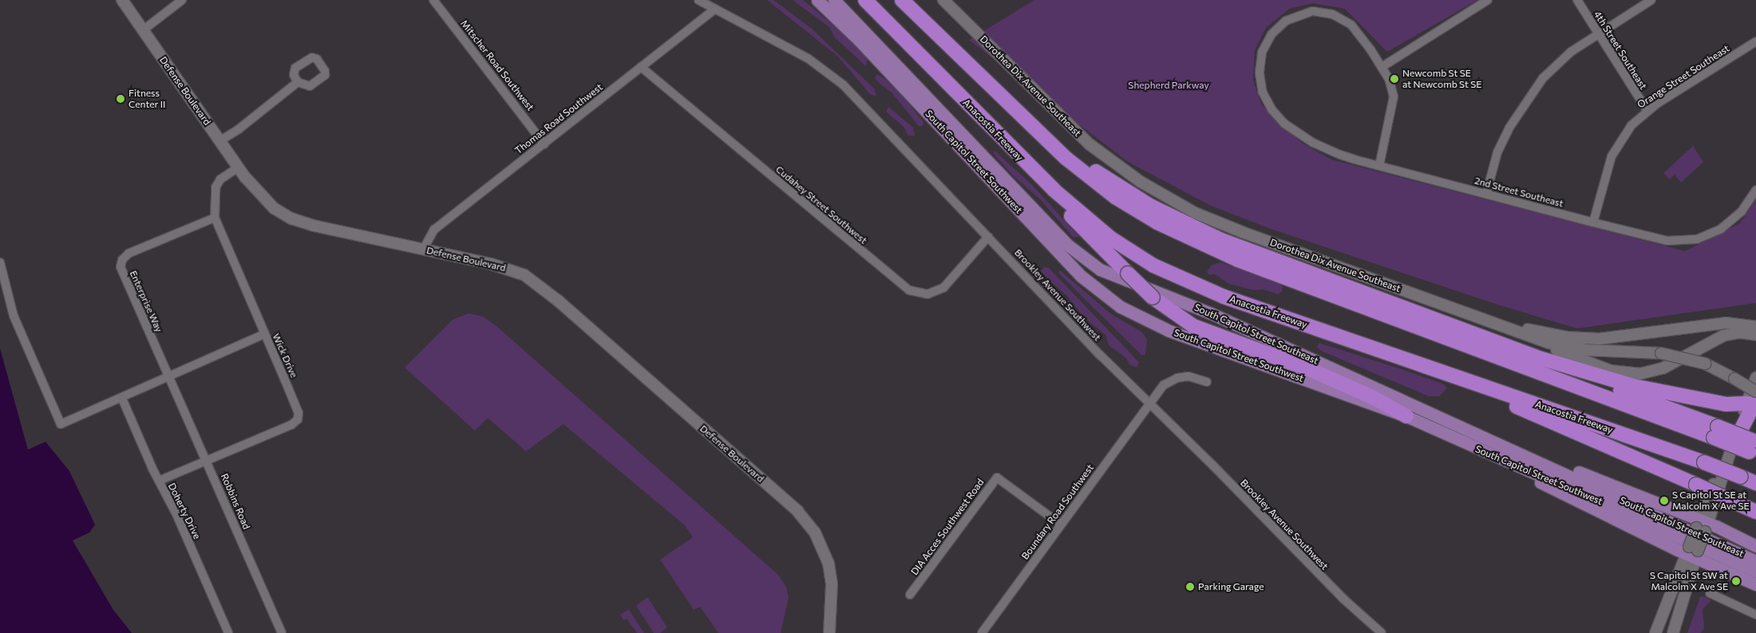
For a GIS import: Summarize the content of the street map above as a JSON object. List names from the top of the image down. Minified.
{"streets":{"highway":["Anacostia Freeway"],"main road":["Dorothea Dix Avenue Southeast","Defense Boulevard","South Capitol Street Southwest","South Capitol Street Southeast"],"street":["4th Street Southeast","Mitscher Road Southwest","Orange Street Southeast","Thomas Road Southwest","2nd Street Southeast","Cudahey Street Southwest","Brookley Avenue Southwest","Enterprise Way","Wick Drive","Robbins Road","Doherty Drive","Boundary Road Southwest","DIA Acces Southwest Road"]},"crossings":[["4th Street Southeast","Orange Street Southeast"],["Mitscher Road Southwest","Thomas Road Southwest"],["Orange Street Southeast","2nd Street Southeast"],["Defense Boulevard","Thomas Road Southwest"],["Defense Boulevard","Wick Drive"],["Thomas Road Southwest","Cudahey Street Southwest"],["Thomas Road Southwest","Brookley Avenue Southwest"],["Cudahey Street Southwest","Brookley Avenue Southwest"],["Brookley Avenue Southwest","Boundary Road Southwest"],["Enterprise Way","Wick Drive"],["Enterprise Way","Robbins Road"],["Wick Drive","Robbins Road"],["Wick Drive","Doherty Drive"],["Boundary Road Southwest","DIA Acces Southwest Road"]],"parks":["Shepherd Parkway"],"places":["Newcomb St SE at Newcomb St SE","Fitness Center II","S Capitol St SE at Malcolm X Ave SE","S Capitol St SW at Malcolm X Ave SE","Parking Garage"]}
